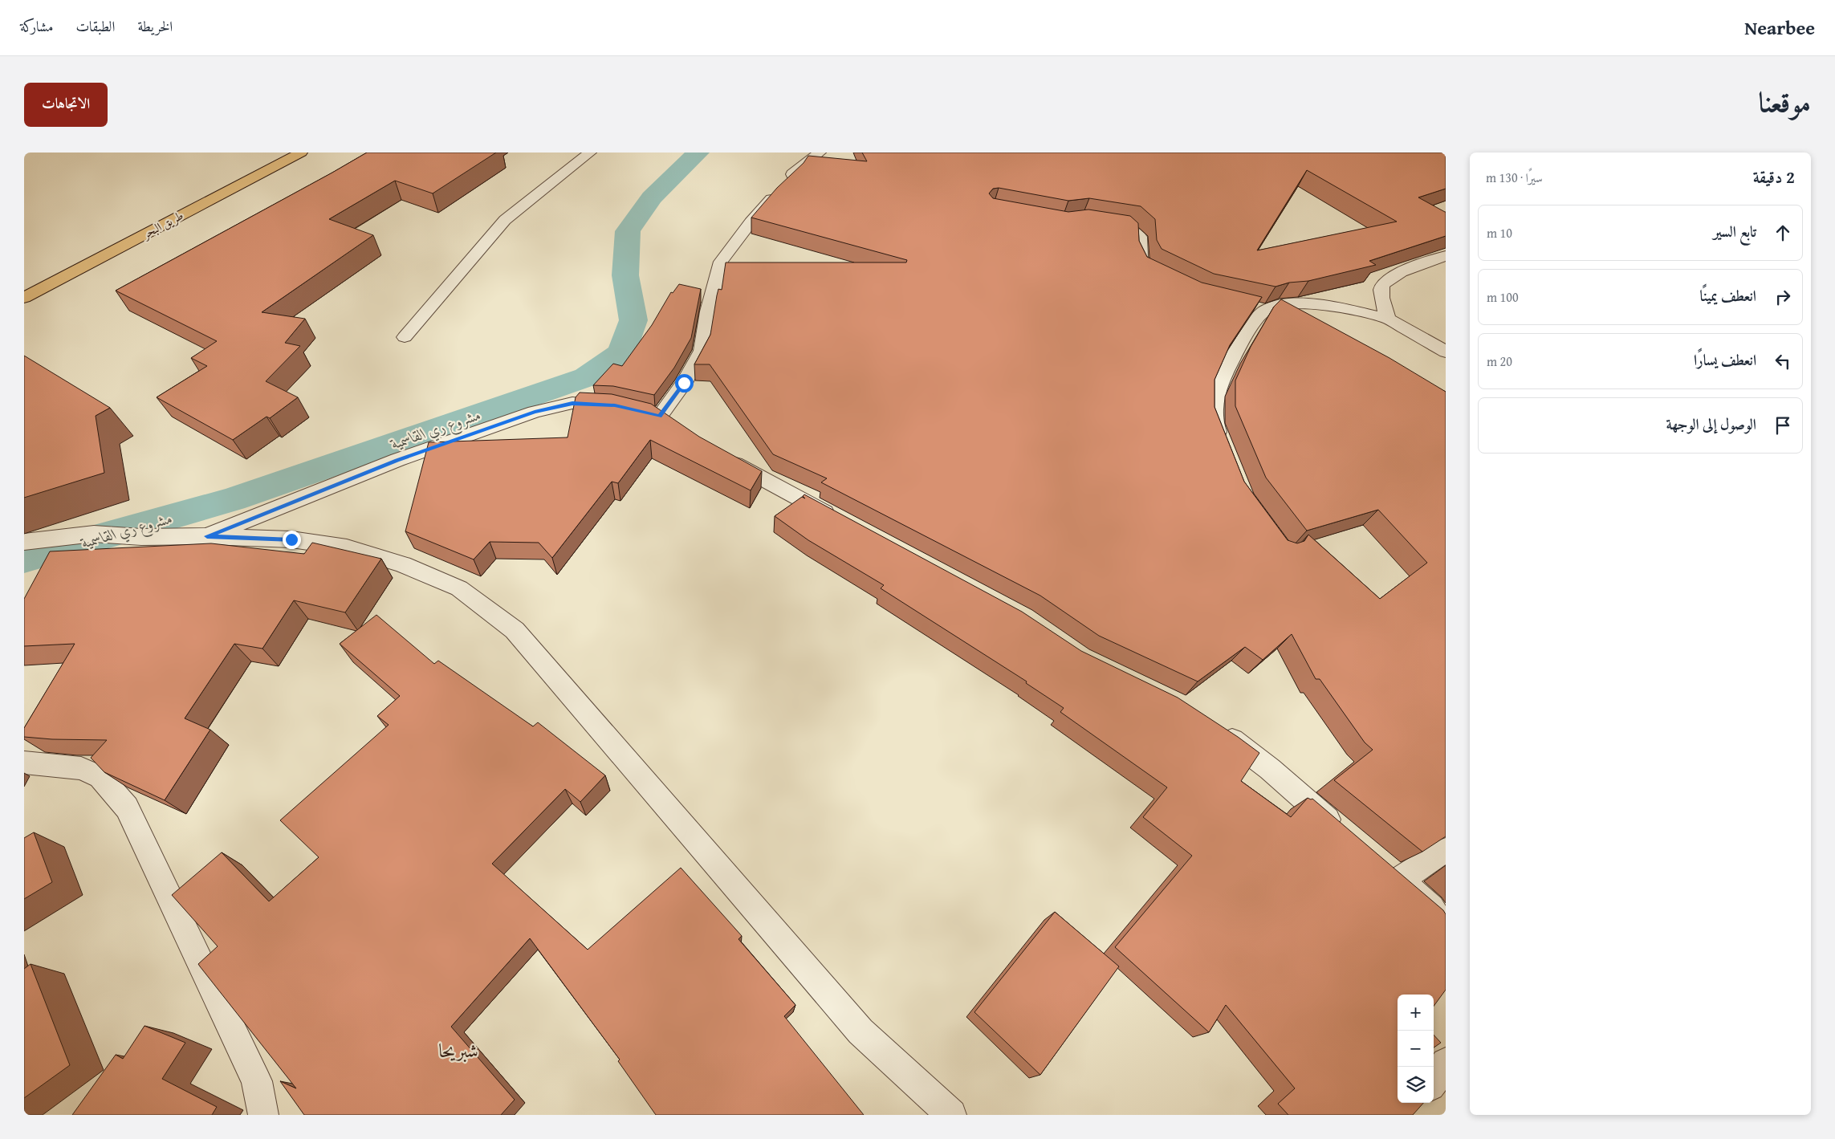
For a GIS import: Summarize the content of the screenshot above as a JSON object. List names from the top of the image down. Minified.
{"streets":{"highway":["طريق البحر"]},"districts":["شبريحا"],"water":["مشروع ري القاسمية"],"page":{"header":"Nearbee","nav":["الخريطة","الطبقات","مشاركة"],"title":"موقعنا","buttons":"الاتجاهات","heading":["2 دقيقة","سيرًا · 130 m"],"list":[["تابع السير","10 m"],["انعطف يمينًا","100 m"],["انعطف يسارًا","20 m"],"الوصول إلى الوجهة"],"map_buttons":["+","−"]}}
